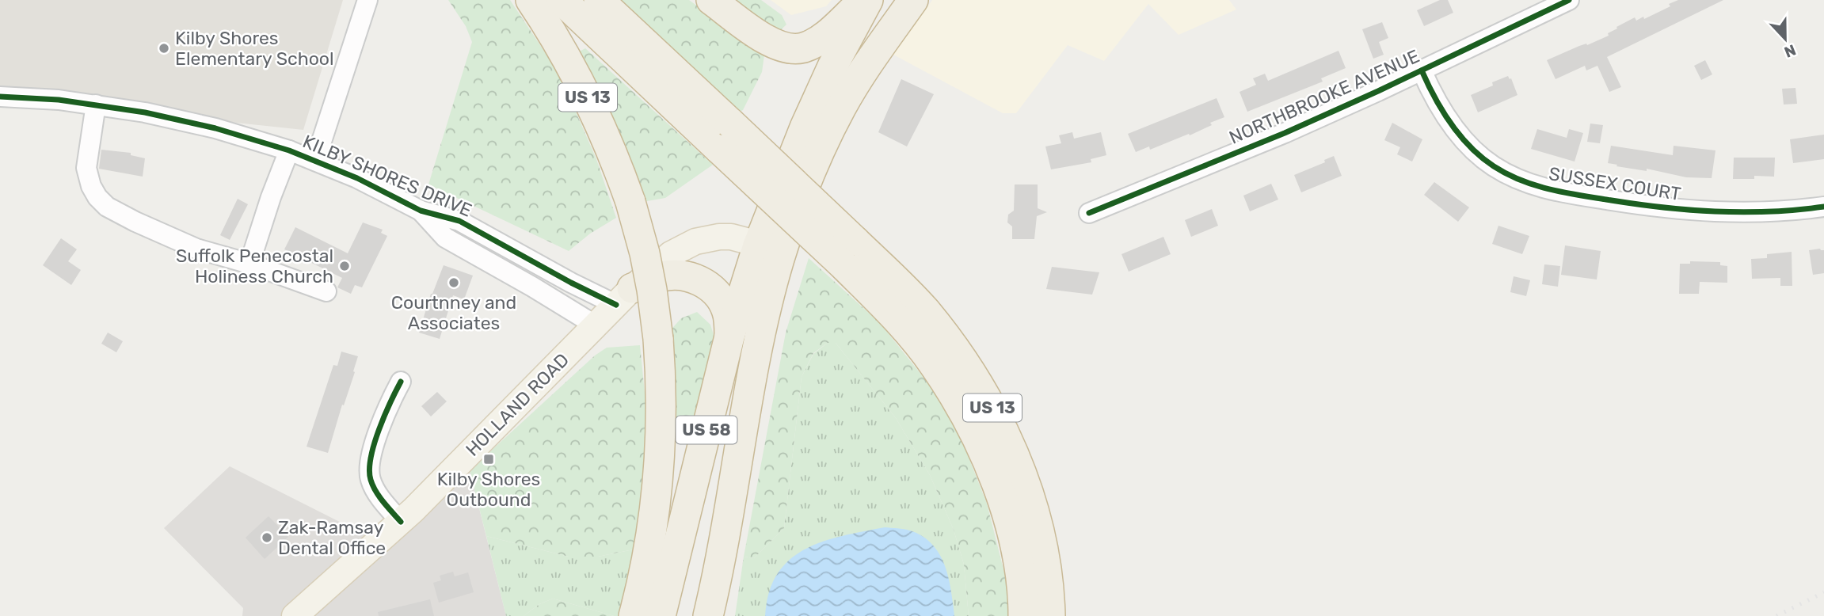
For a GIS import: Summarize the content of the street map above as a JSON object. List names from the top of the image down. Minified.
{"streets":{"highway":["US 13","US 58"],"main road":["HOLLAND ROAD"],"street":["NORTHBROOKE AVENUE","KILBY SHORES DRIVE","SUSSEX COURT"]},"crossings":[["NORTHBROOKE AVENUE","SUSSEX COURT"],["KILBY SHORES DRIVE","HOLLAND ROAD"],["HOLLAND ROAD","US 58"]],"places":{"other":["Kilby Shores Elementary School","Suffolk Penecostal Holiness Church","Courtnney and Associates","Zak-Ramsay Dental Office"],"transit":["Kilby Shores Outbound"]},"north":"bottom"}
